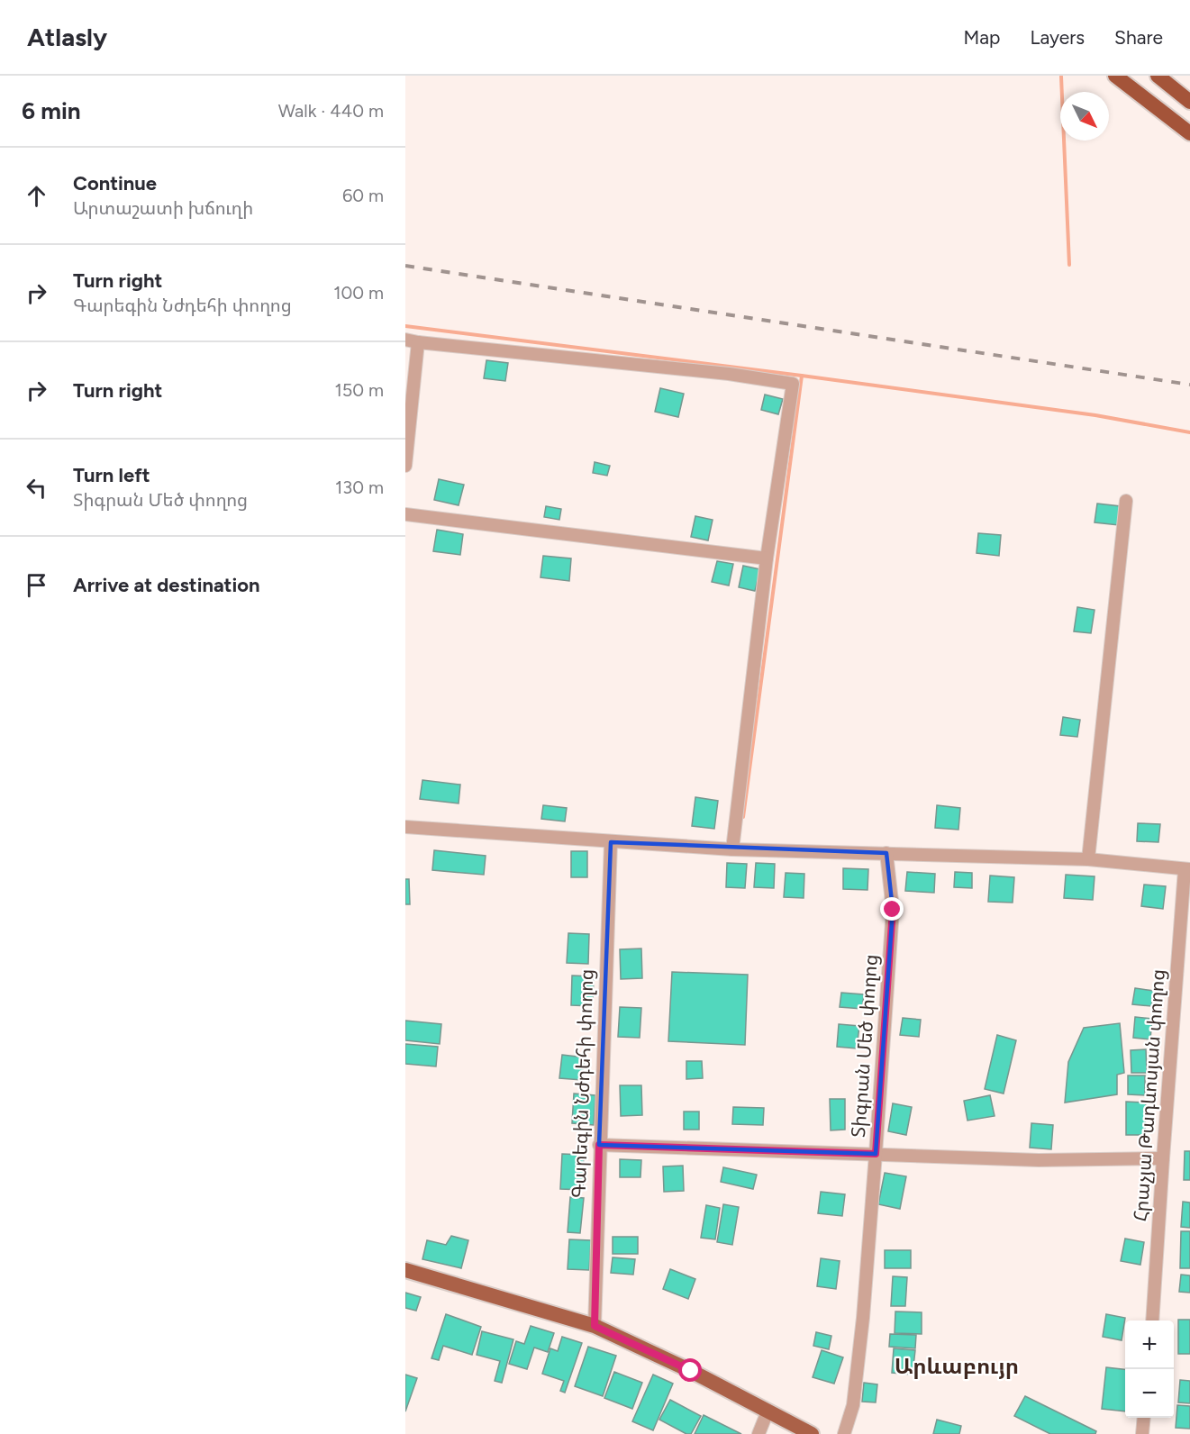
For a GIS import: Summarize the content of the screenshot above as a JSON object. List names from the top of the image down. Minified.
{"streets":{"street":["Տիգրան Մեծ փողոց","Գարեգին Նժդեհի փողոց","Հրաչյա Թադևոսյան փողոց"]},"districts":["Արևաբույր"],"north":"bottom right","page":{"header":"Atlasly","nav":["Map","Layers","Share"],"heading":["6 min","Walk · 440 m"],"list":[["Continue","Արտաշատի խճուղի","60 m"],["Turn right","Գարեգին Նժդեհի փողոց","100 m"],["Turn right","150 m"],["Turn left","Տիգրան Մեծ փողոց","130 m"],"Arrive at destination"],"map_buttons":["+","−"]}}
